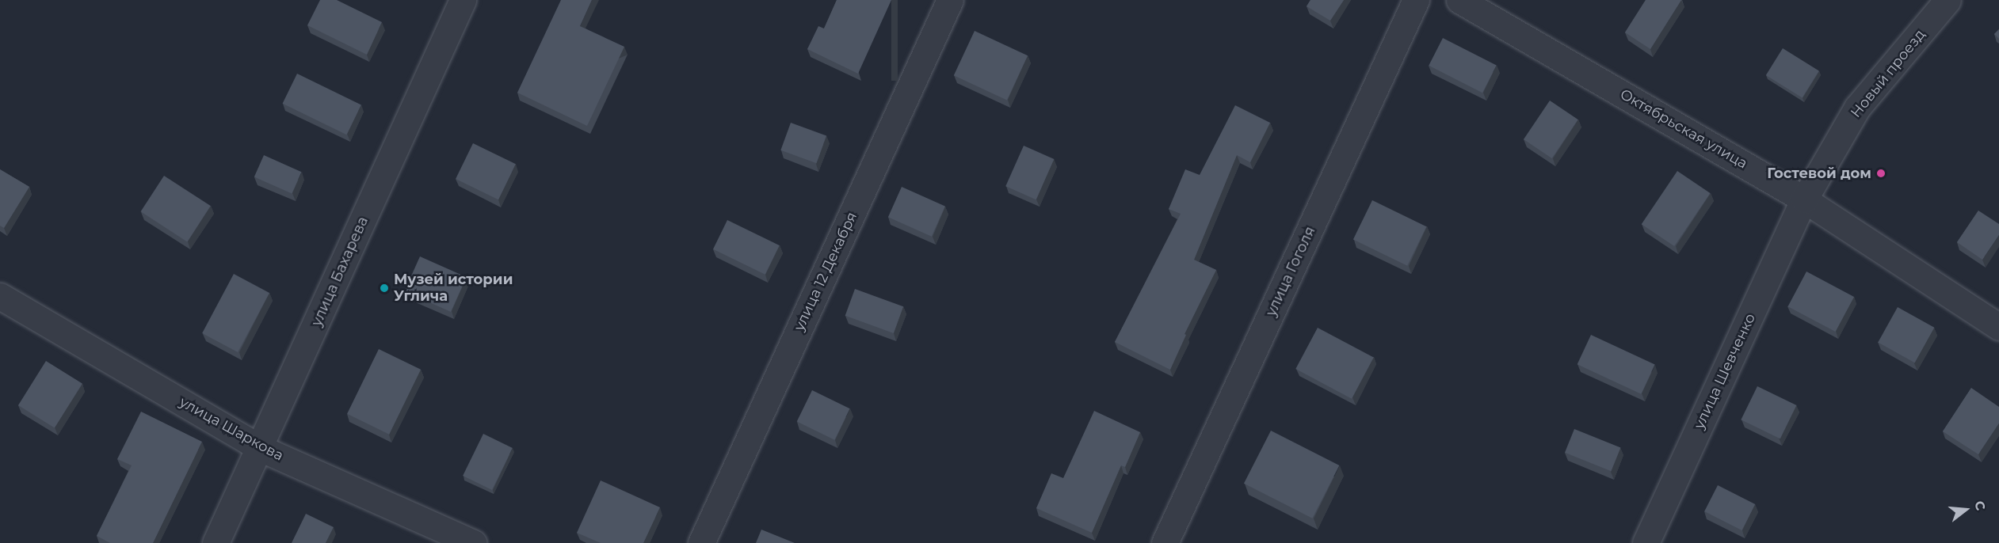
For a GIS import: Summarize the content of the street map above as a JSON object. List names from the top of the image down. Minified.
{"streets":{"street":["Новый проезд","Октябрьская улица","улица Бахарева","улица 12 Декабря","улица Гоголя","улица Шевченко","улица Шаркова"]},"crossings":[["Новый проезд","Октябрьская улица"],["Новый проезд","улица Шевченко"],["Октябрьская улица","улица Шевченко"],["улица Бахарева","улица Шаркова"]],"places":["Гостевой дом","Музей истории Углича"],"north":"right"}
